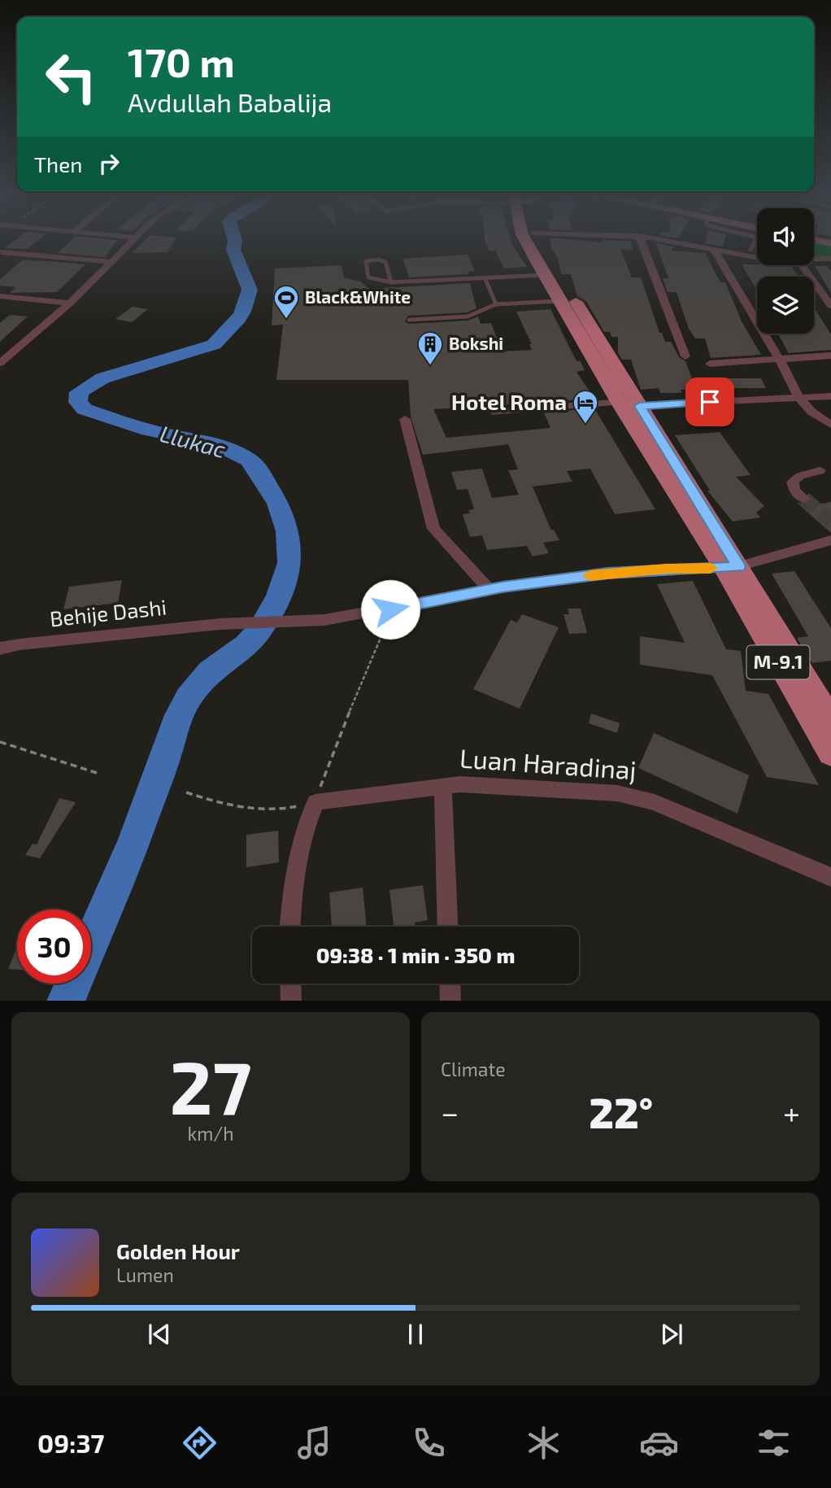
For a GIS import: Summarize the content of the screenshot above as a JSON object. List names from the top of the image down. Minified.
{"streets":{"main road":["M-9.1"],"street":["Behije Dashi","Luan Haradinaj"]},"crossings":[["Behije Dashi","M-9.1"]],"water":["Llukac"],"places":{"sports":["Black&White"],"building":["Bokshi"],"hotel":["Hotel Roma"]},"page":{"turn":["170 m","Avdullah Babalija"],"then":"Then","limit":"30","trip":"09:38 · 1 min · 350 m","tile":[["27","km/h"],"Climate"],"heat":["−","22°","+"],"song":["Golden Hour","Lumen"],"tabs":"09:37"}}
